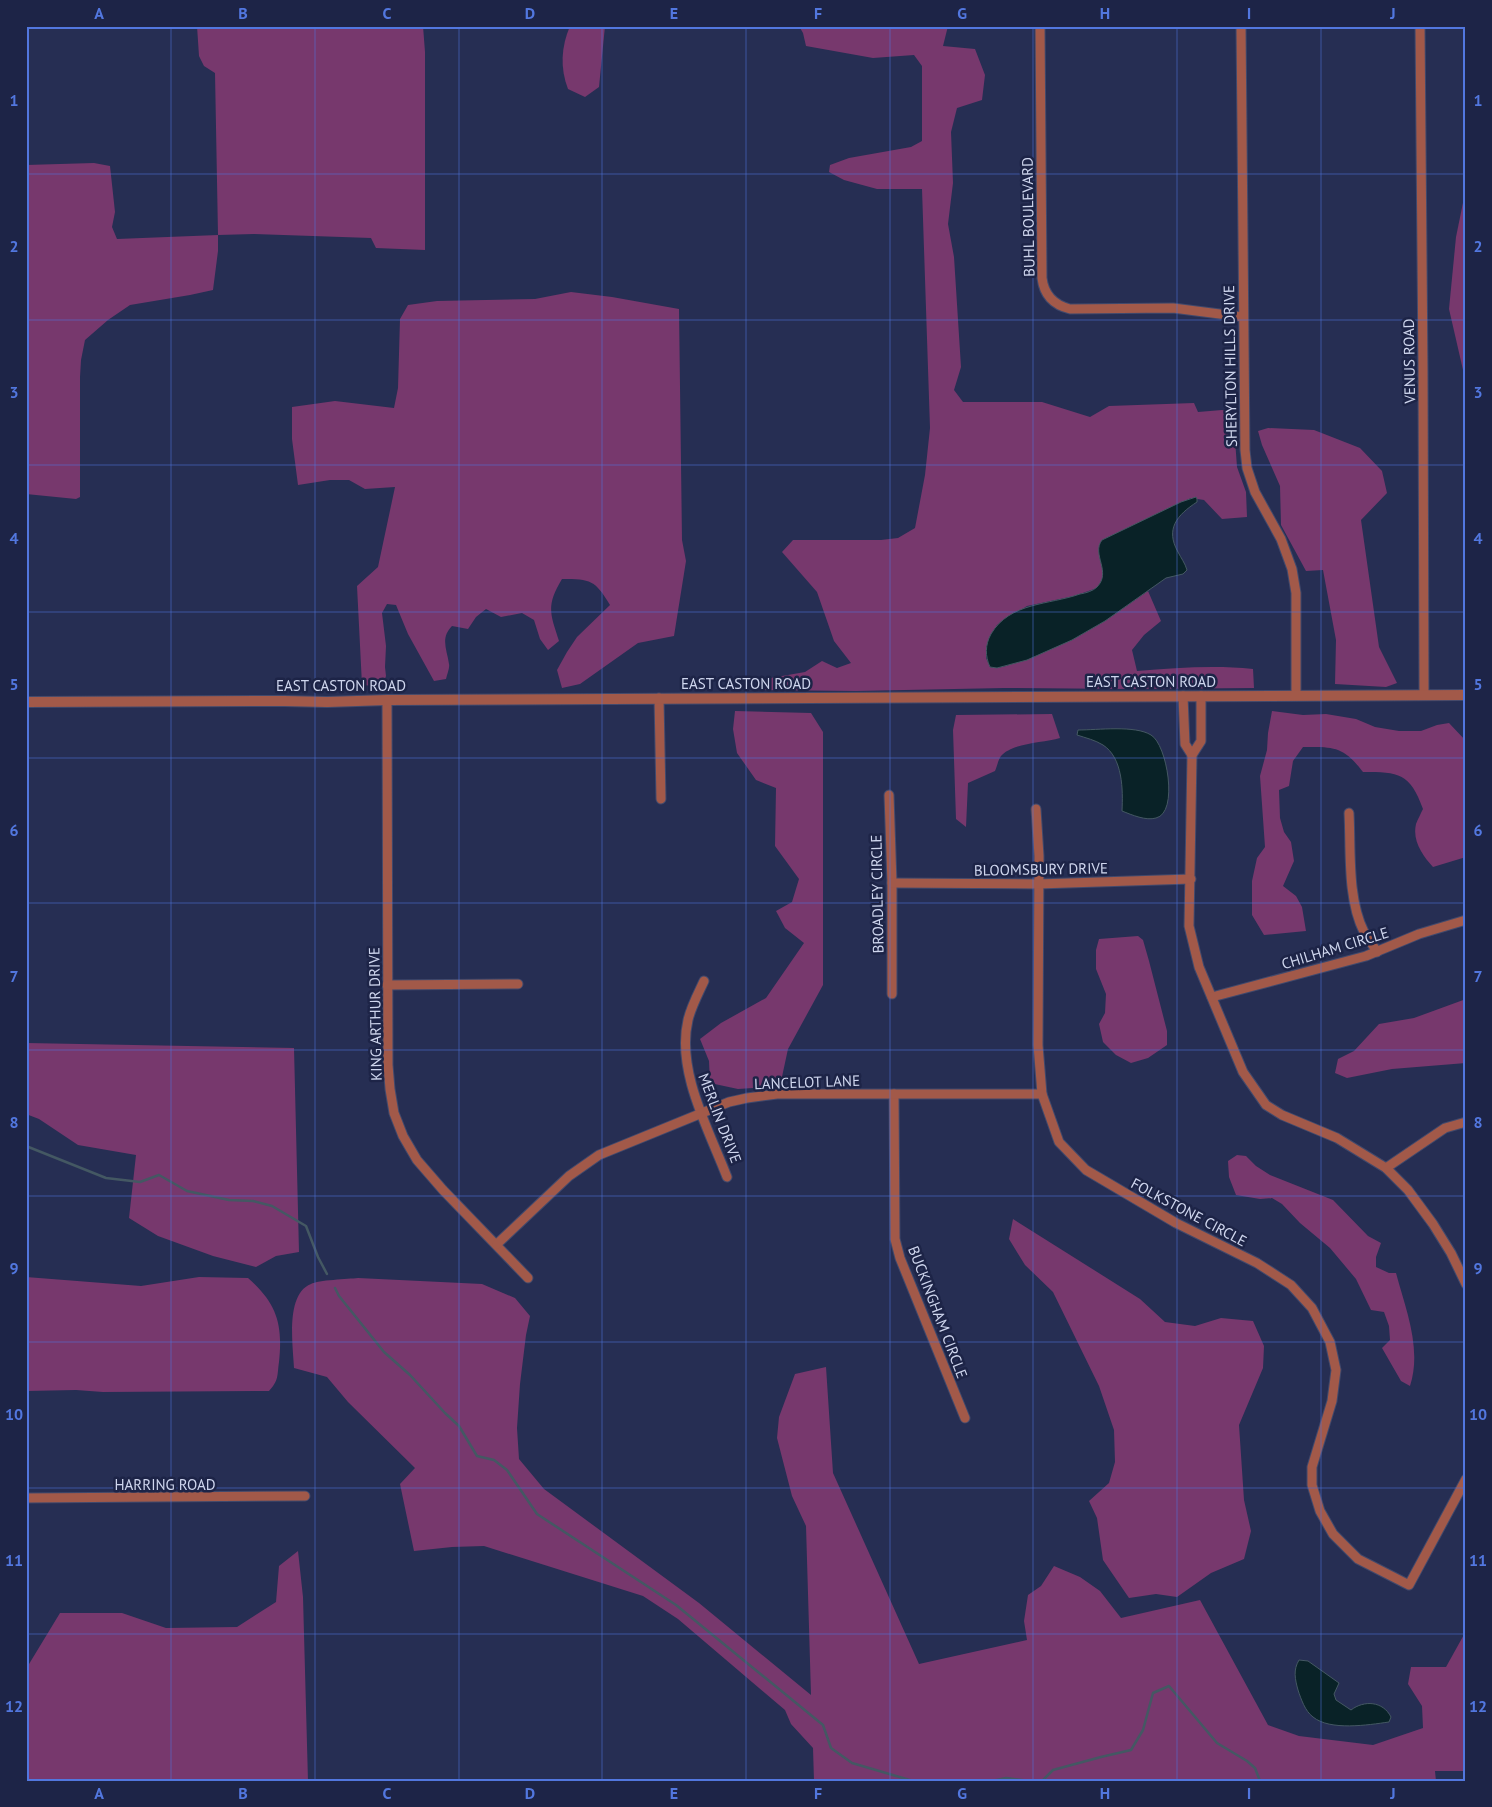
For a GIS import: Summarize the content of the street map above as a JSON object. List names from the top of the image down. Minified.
{"streets":{"street":["BUHL BOULEVARD","VENUS ROAD","SHERYLTON HILLS DRIVE","EAST CASTON ROAD","BLOOMSBURY DRIVE","BROADLEY CIRCLE","CHILHAM CIRCLE","KING ARTHUR DRIVE","LANCELOT LANE","MERLIN DRIVE","FOLKSTONE CIRCLE","BUCKINGHAM CIRCLE","HARRING ROAD"]},"crossings":[["BUHL BOULEVARD","SHERYLTON HILLS DRIVE"],["VENUS ROAD","EAST CASTON ROAD"],["SHERYLTON HILLS DRIVE","EAST CASTON ROAD"],["EAST CASTON ROAD","KING ARTHUR DRIVE"],["BLOOMSBURY DRIVE","BROADLEY CIRCLE"],["BLOOMSBURY DRIVE","FOLKSTONE CIRCLE"],["KING ARTHUR DRIVE","LANCELOT LANE"],["LANCELOT LANE","MERLIN DRIVE"],["LANCELOT LANE","FOLKSTONE CIRCLE"],["LANCELOT LANE","BUCKINGHAM CIRCLE"]],"grid":{"columns":["A","B","C","D","E","F","G","H","I","J"],"rows":["1","2","3","4","5","6","7","8","9","10","11","12"]}}
